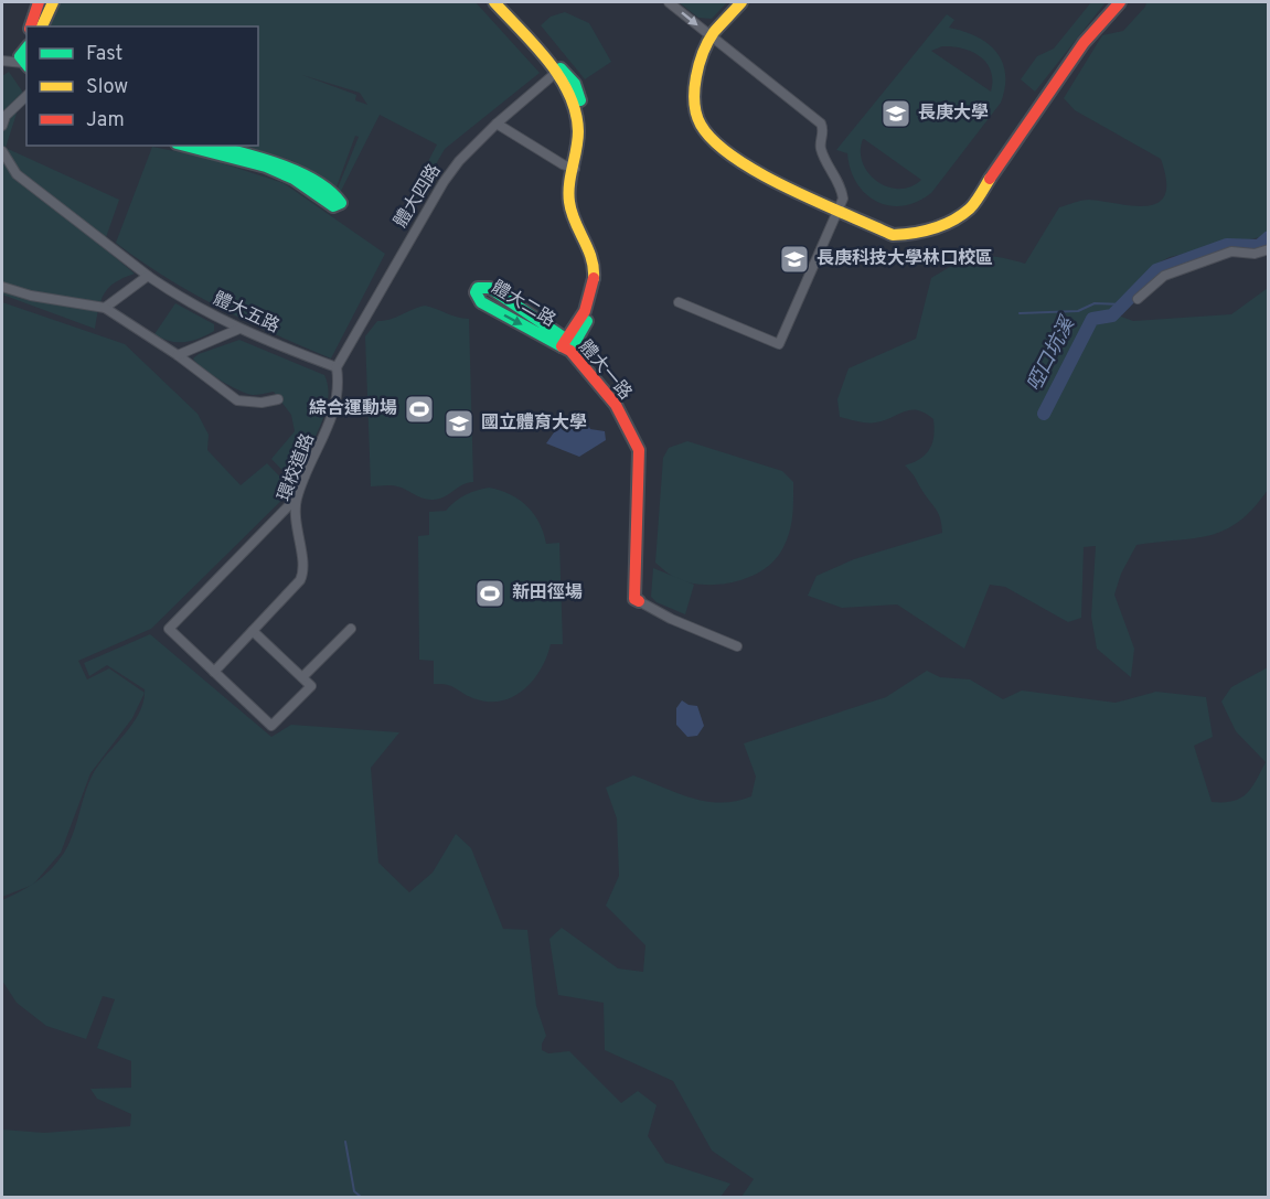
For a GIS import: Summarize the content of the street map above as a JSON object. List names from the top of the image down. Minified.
{"streets":{"street":["體大四路","體大二路","體大五路","體大一路","環校道路"]},"crossings":[["體大四路","體大五路"],["體大四路","體大一路"],["體大四路","環校道路"],["體大二路","體大一路"],["體大五路","環校道路"]],"water":["啞口坑溪"],"places":{"school or university":["長庚大學","長庚科技大學林口校區","國立體育大學"],"sports":["綜合運動場","新田徑場"]},"legend":["Fast","Slow","Jam"]}
